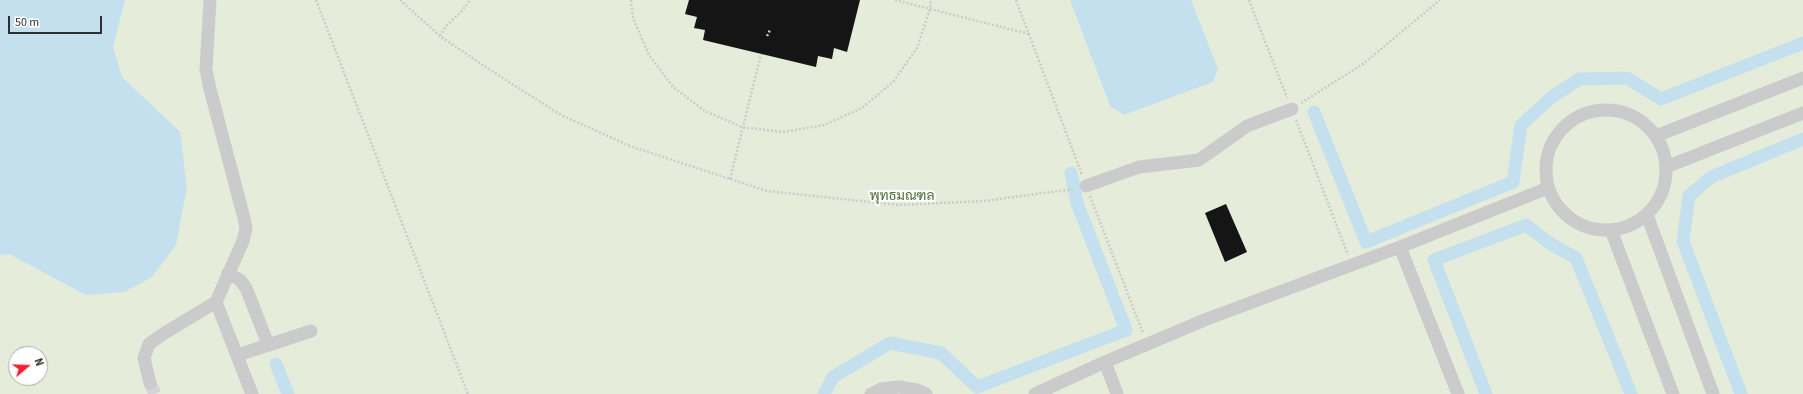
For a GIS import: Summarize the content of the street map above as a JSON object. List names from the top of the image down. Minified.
{"parks":["พุทธมณฑล"],"scale_bar":"50 m","north":"right"}
